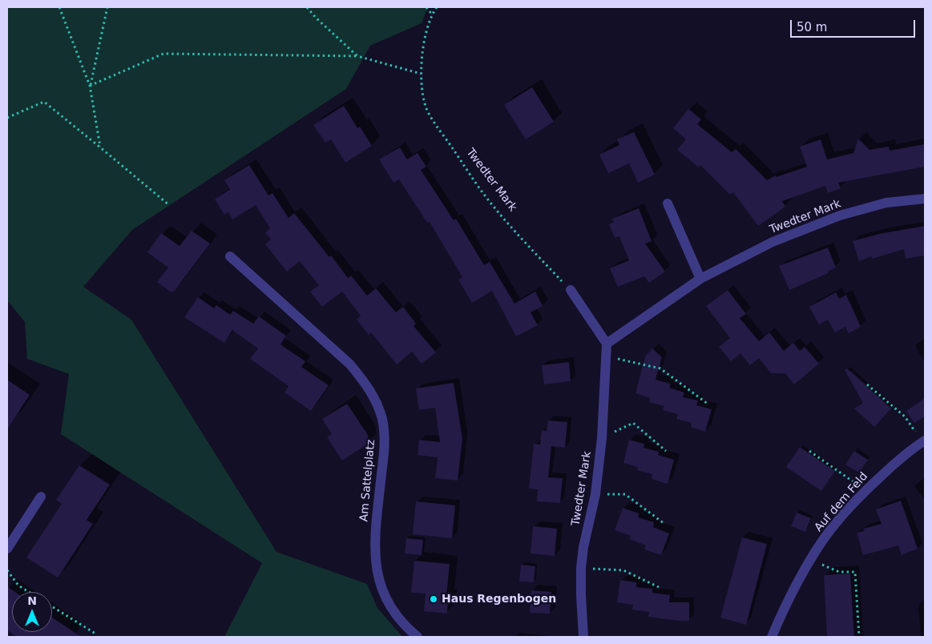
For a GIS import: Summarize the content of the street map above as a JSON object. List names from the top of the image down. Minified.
{"streets":{"street":["Twedter Mark","Am Sattelplatz","Auf dem Feld"]},"places":["Haus Regenbogen"],"scale_bar":"50 m","north":"top"}
